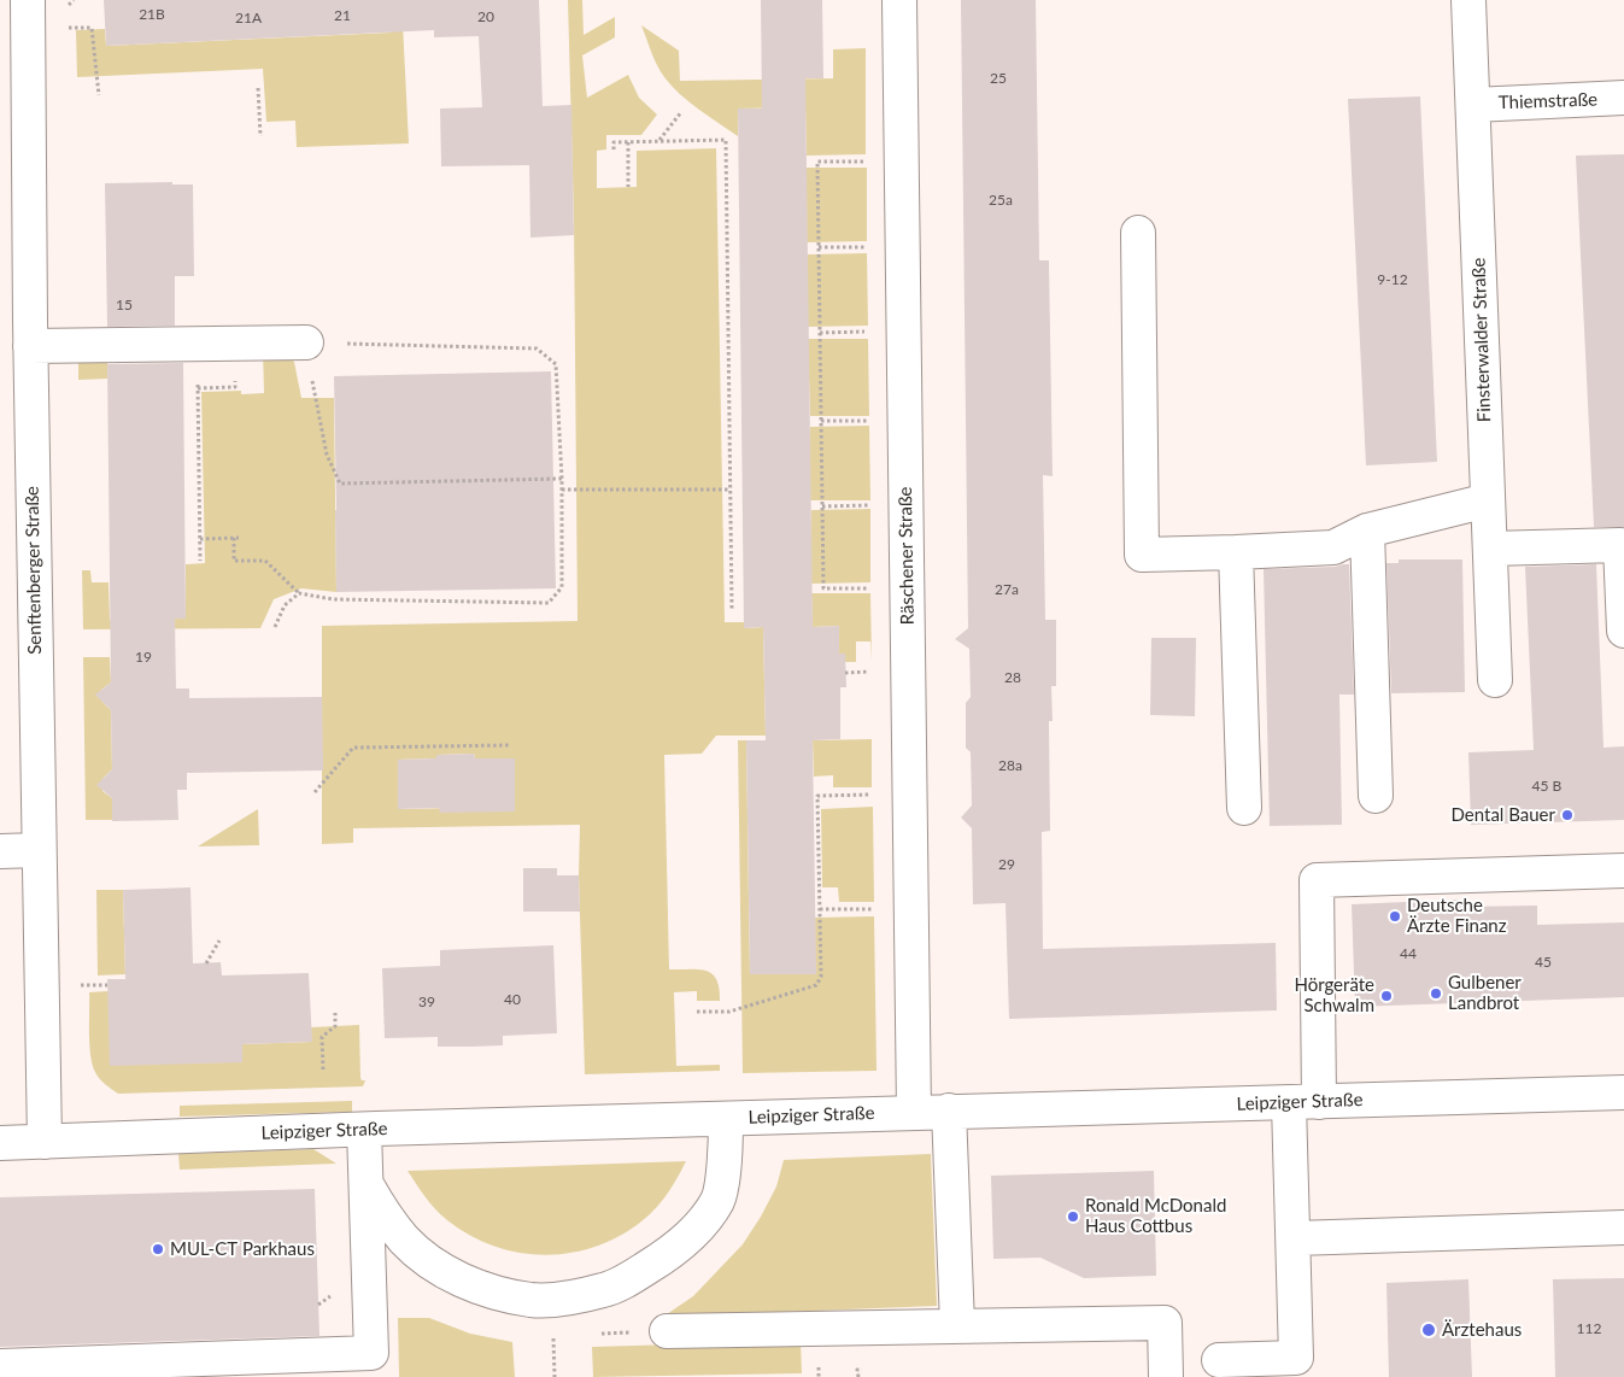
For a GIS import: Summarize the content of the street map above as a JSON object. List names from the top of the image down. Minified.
{"streets":{"street":["Thiemstraße","Finsterwalder Straße","Räschener Straße","Senftenberger Straße","Leipziger Straße"]},"crossings":[["Thiemstraße","Finsterwalder Straße"],["Räschener Straße","Leipziger Straße"],["Senftenberger Straße","Leipziger Straße"]],"places":["Dental Bauer","Deutsche Ärzte Finanz","Gulbener Landbrot","Hörgeräte Schwalm","Ronald McDonald Haus Cottbus","MUL-CT Parkhaus","Ärztehaus"],"house_numbers":["21B","21","20","21A","25","25a","9-12","15","27a","19","28","28a","45 B","29","44","45","40","39","112"]}
